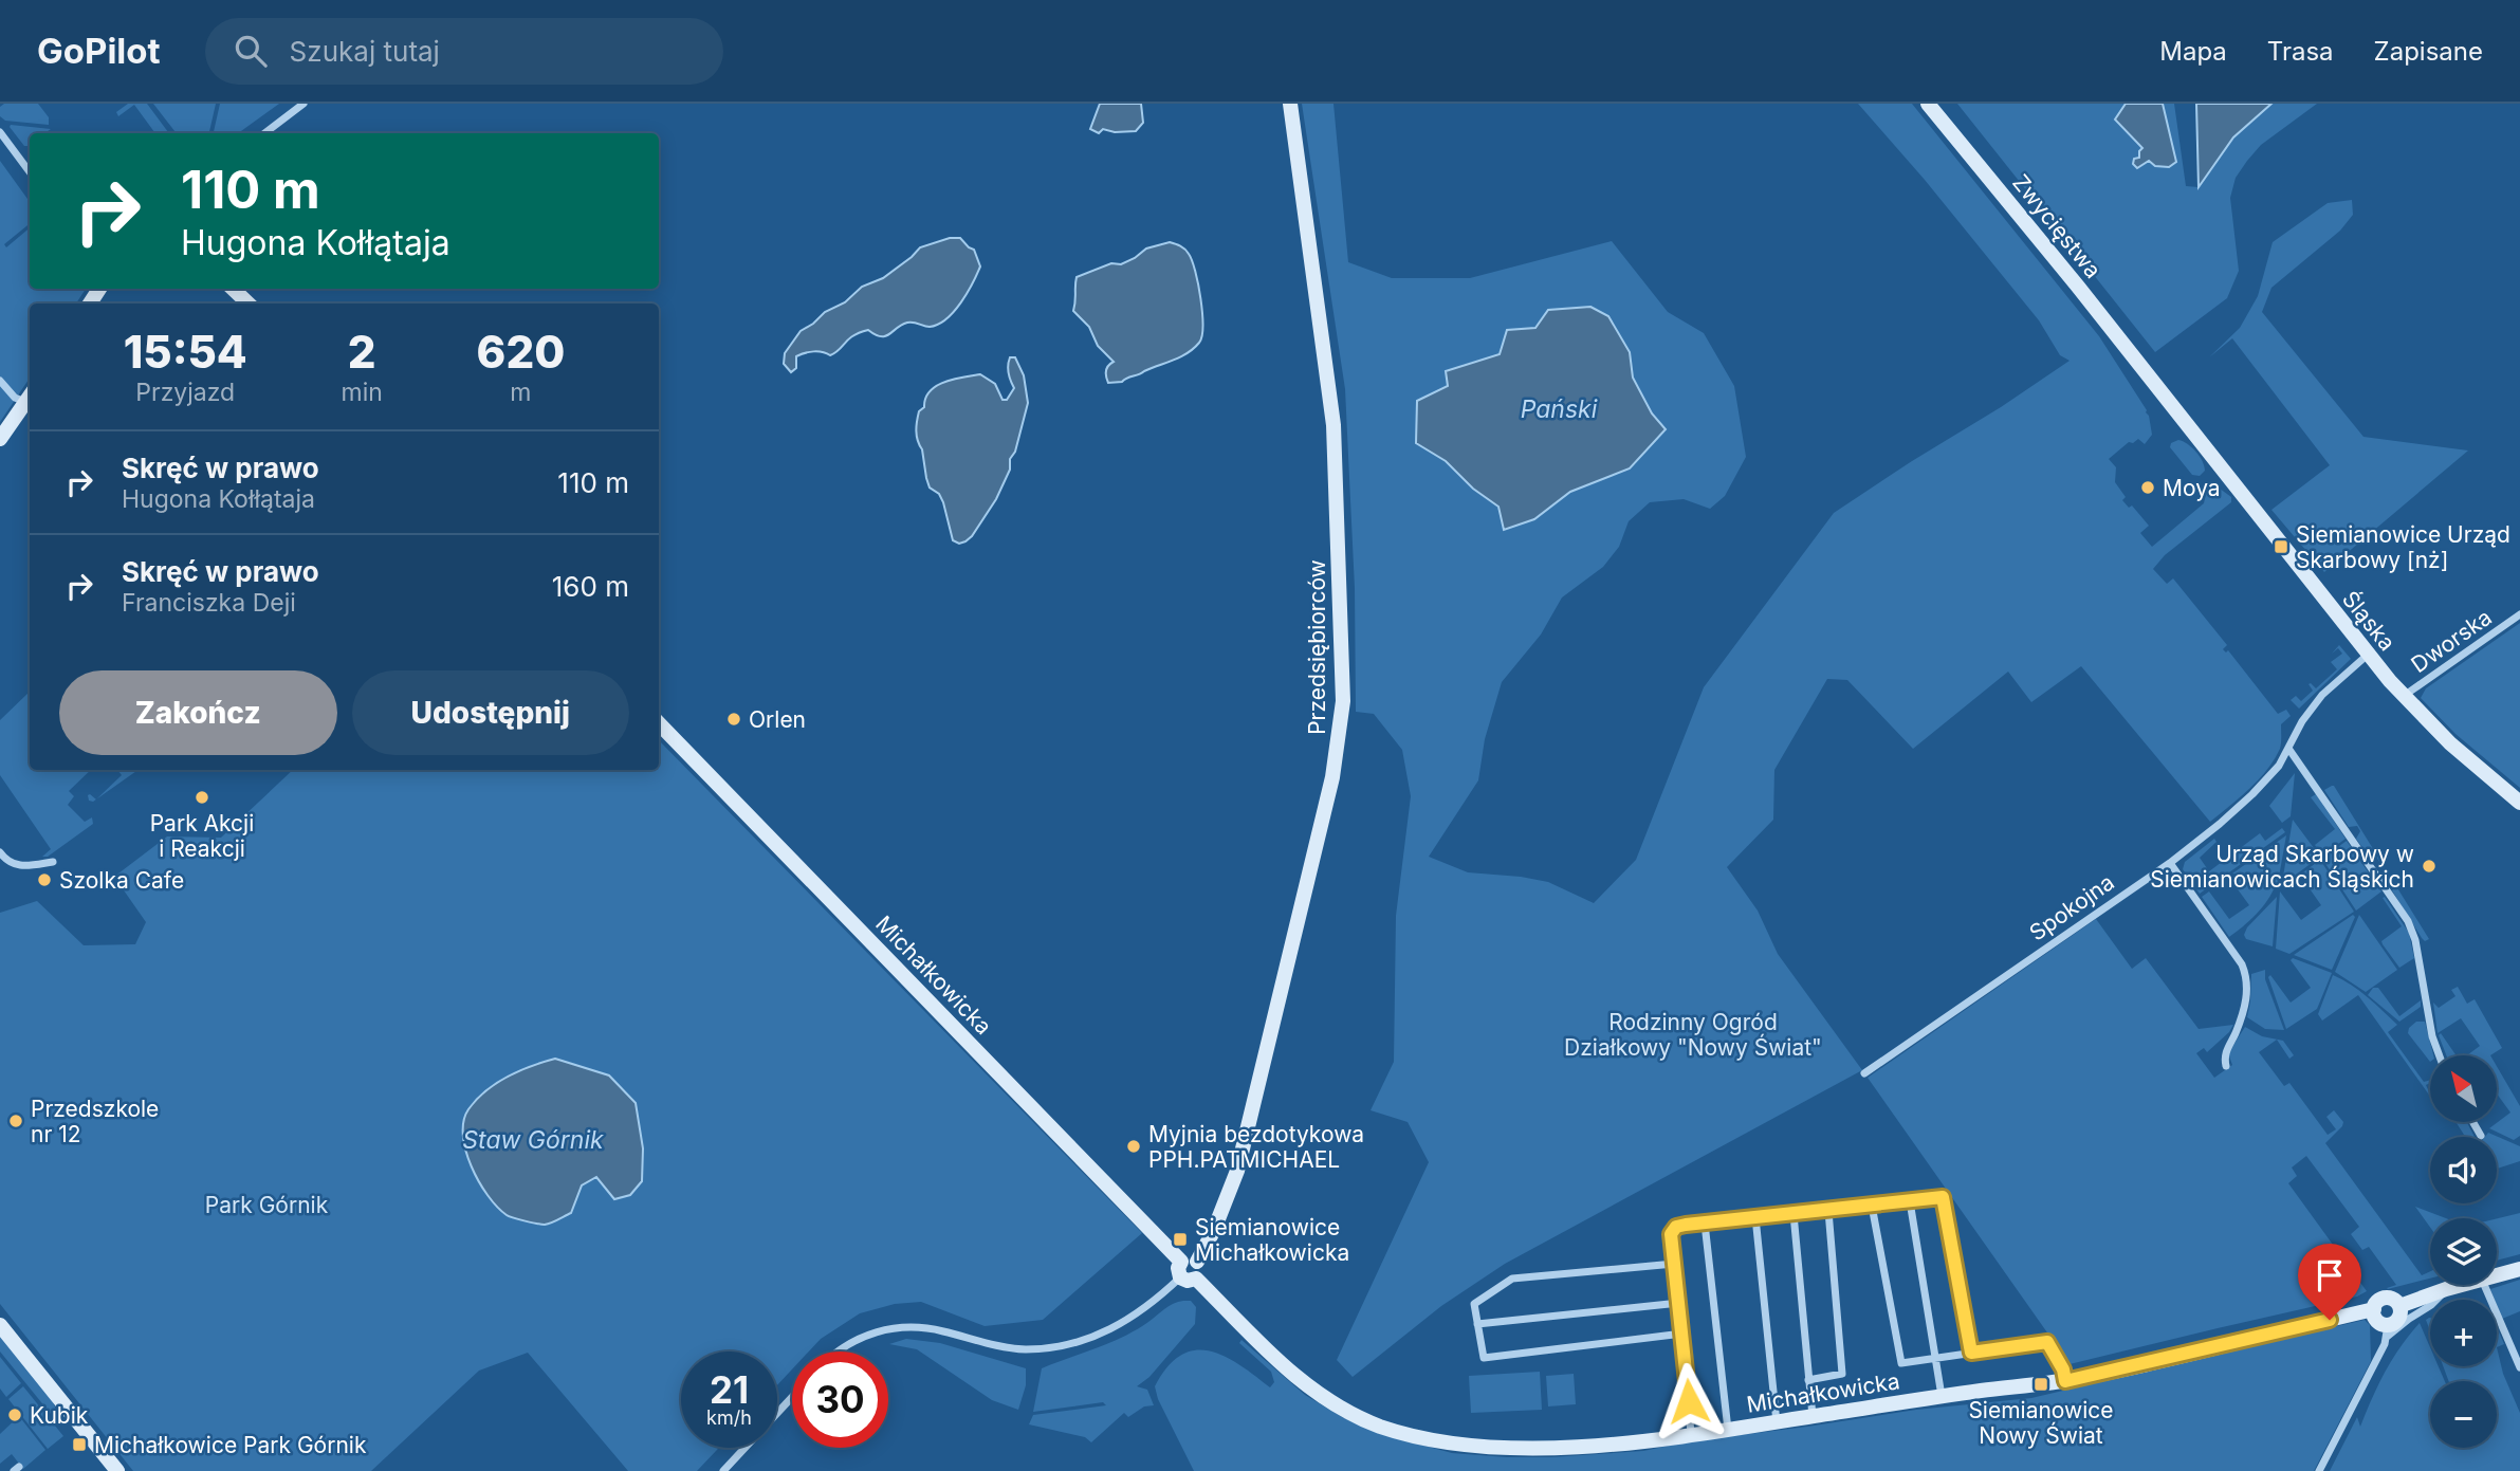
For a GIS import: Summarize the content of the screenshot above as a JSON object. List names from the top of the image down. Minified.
{"streets":{"street":["Zwycięstwa","Śląska","Dworska","Przedsiębiorców","Spokojna","Michałkowicka"]},"crossings":[["Zwycięstwa","Śląska"],["Śląska","Dworska"],["Śląska","Spokojna"],["Przedsiębiorców","Michałkowicka"]],"water":["Pański","Staw Górnik"],"parks":["Rodzinny Ogród Działkowy \"Nowy Świat\"","Park Górnik"],"places":{"other":["Moya","Orlen","Park Akcji i Reakcji","Urząd Skarbowy w Siemianowicach Śląskich","Szolka Cafe","Przedszkole nr 12","Myjnia bezdotykowa PPH.PATMICHAEL","Kubik"],"transit":["Siemianowice Urząd Skarbowy [nż]","Siemianowice Michałkowicka","Siemianowice Nowy Świat","Michałkowice Park Górnik"]},"north":"top left","page":{"header":"GoPilot","search":"Szukaj tutaj","nav":["Mapa","Trasa","Zapisane"],"turn":["110 m","Hugona Kołłątaja"],"eta":["15:54","Przyjazd","2","min","620","m"],"list":[{"name":"Skręć w prawo","note":"Hugona Kołłątaja","value":"110 m"},{"name":"Skręć w prawo","note":"Franciszka Deji","value":"160 m"}],"buttons":["Zakończ","Udostępnij"],"map_buttons":["+","−"],"speed":"21 km/h","limit":"30"}}
